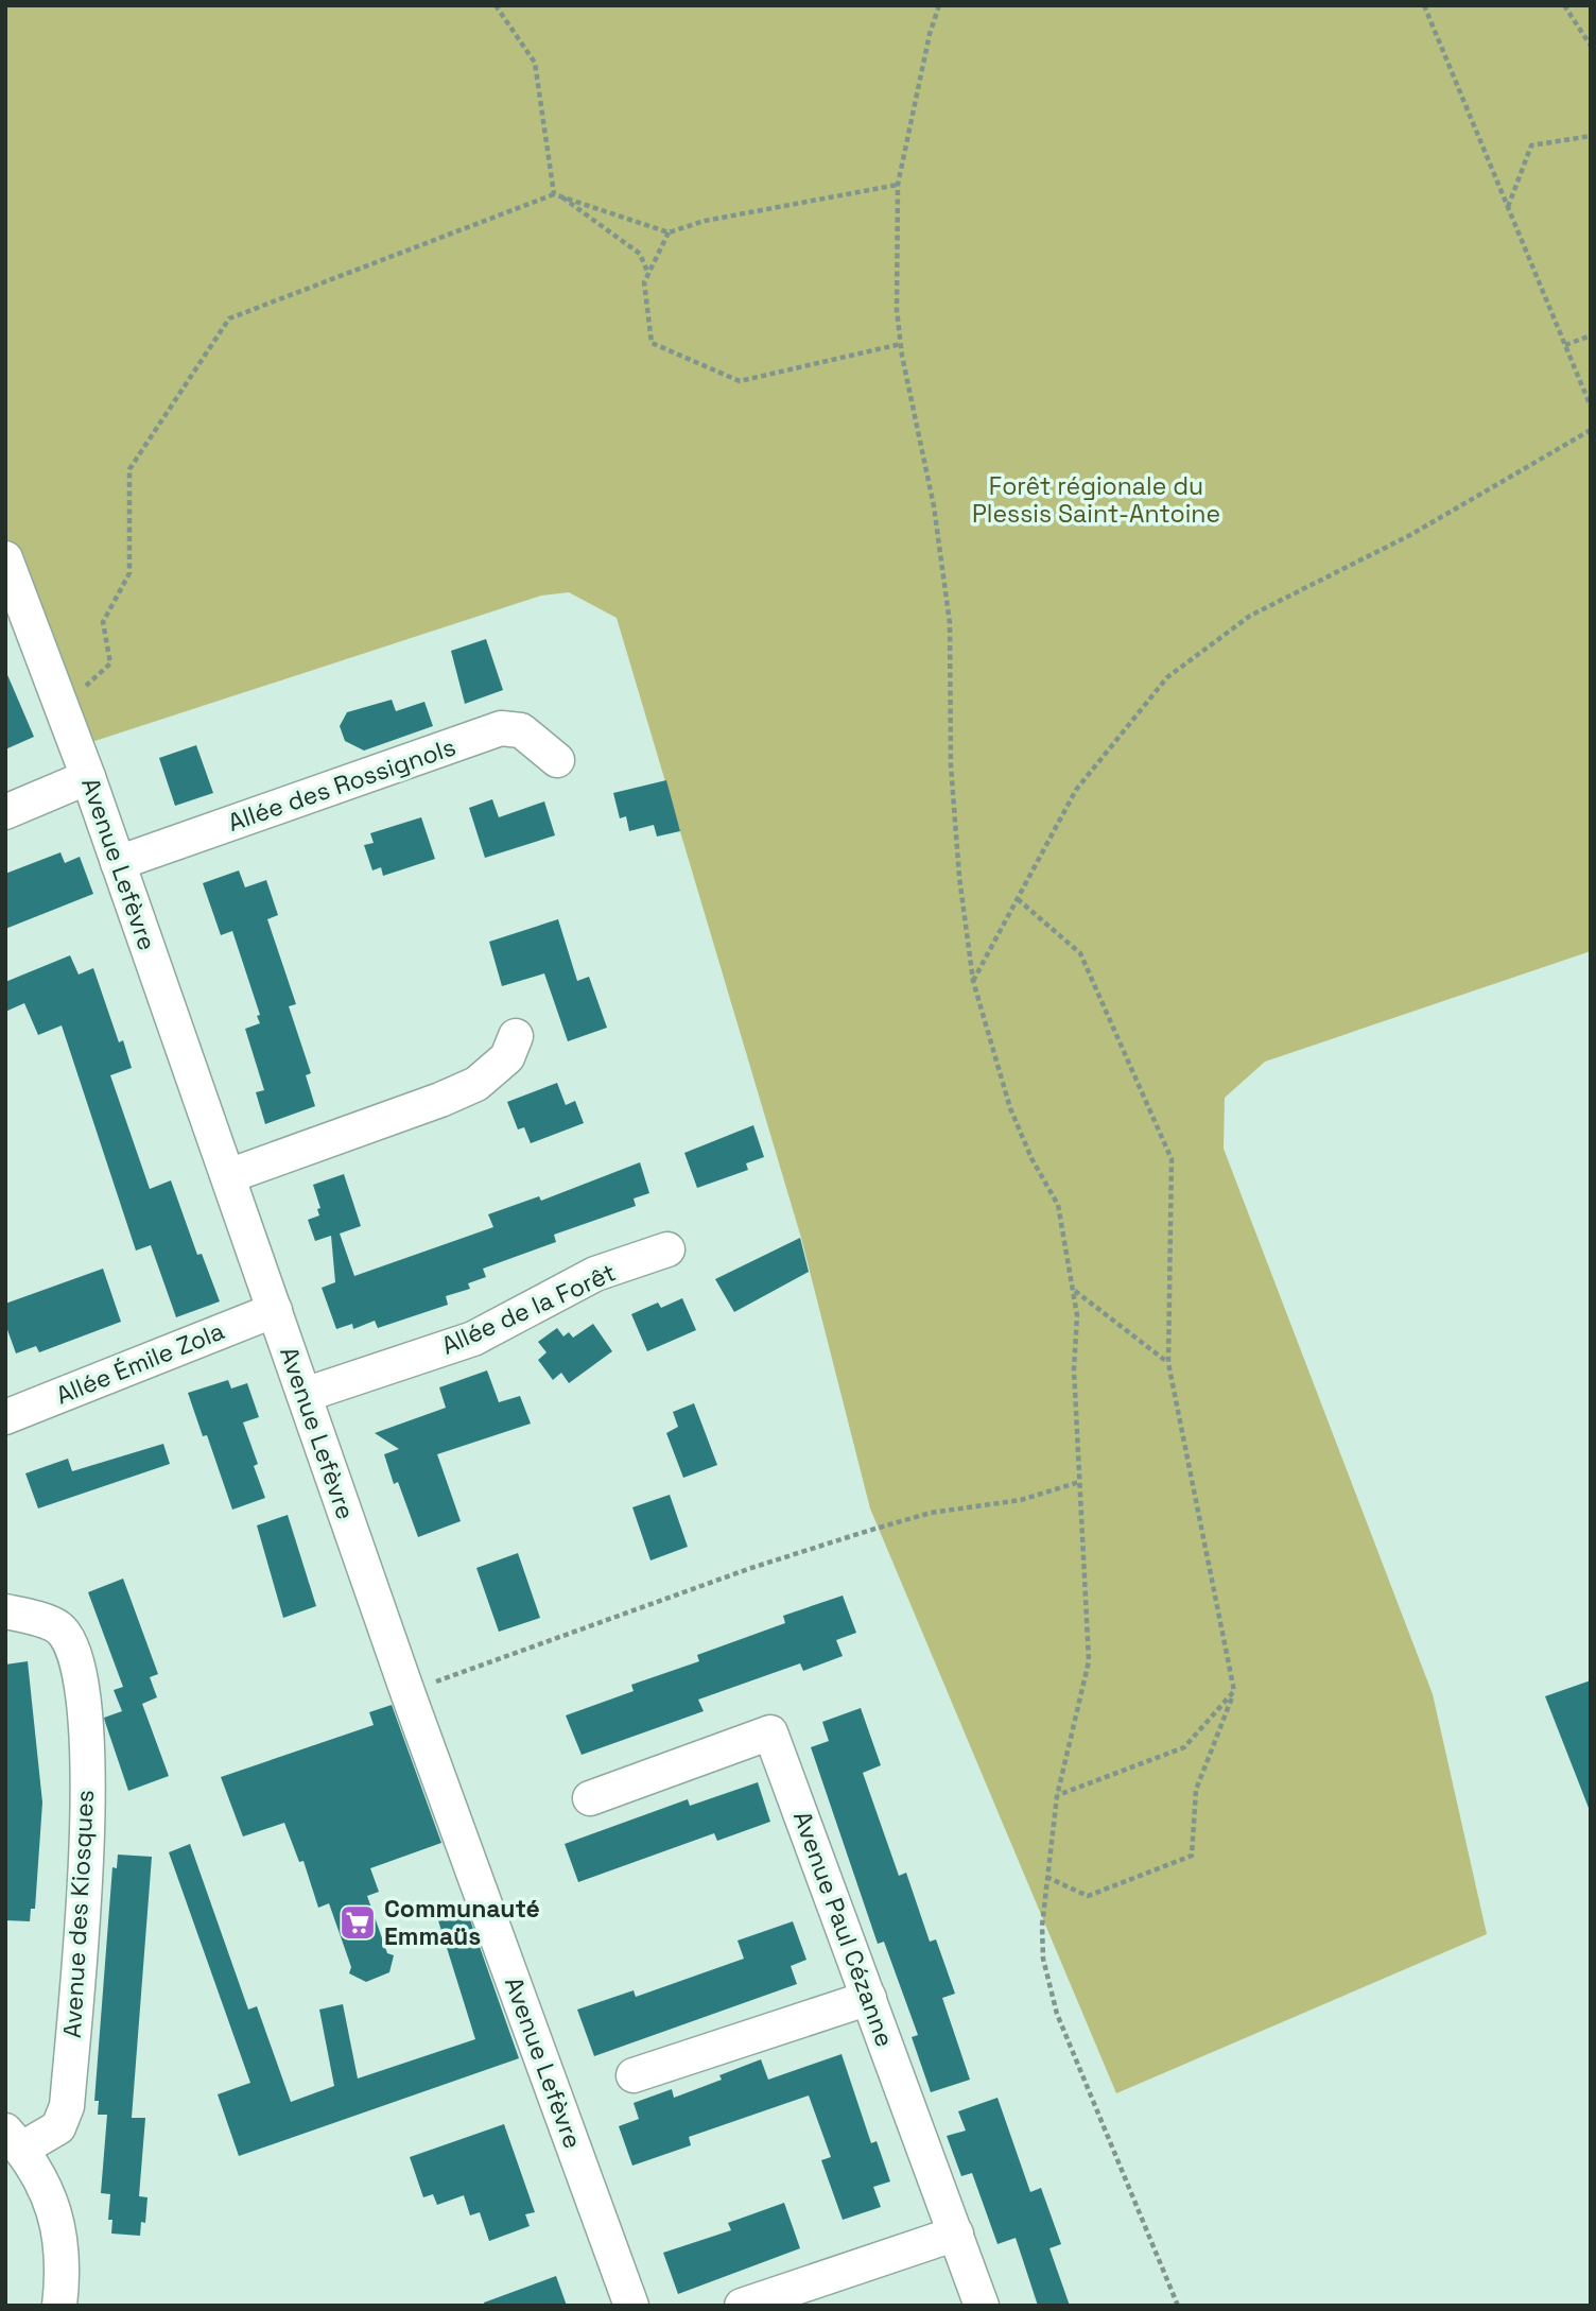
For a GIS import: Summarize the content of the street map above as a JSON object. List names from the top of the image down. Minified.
{"streets":{"street":["Allée des Rossignols","Avenue Lefèvre","Allée de la Forêt","Allée Émile Zola","Avenue des Kiosques","Avenue Paul Cézanne"]},"crossings":[["Allée des Rossignols","Avenue Lefèvre"],["Avenue Lefèvre","Allée de la Forêt"],["Avenue Lefèvre","Allée Émile Zola"]],"parks":["Forêt régionale du Plessis Saint-Antoine"],"places":{"supermarket":["Communauté Emmaüs"]}}
